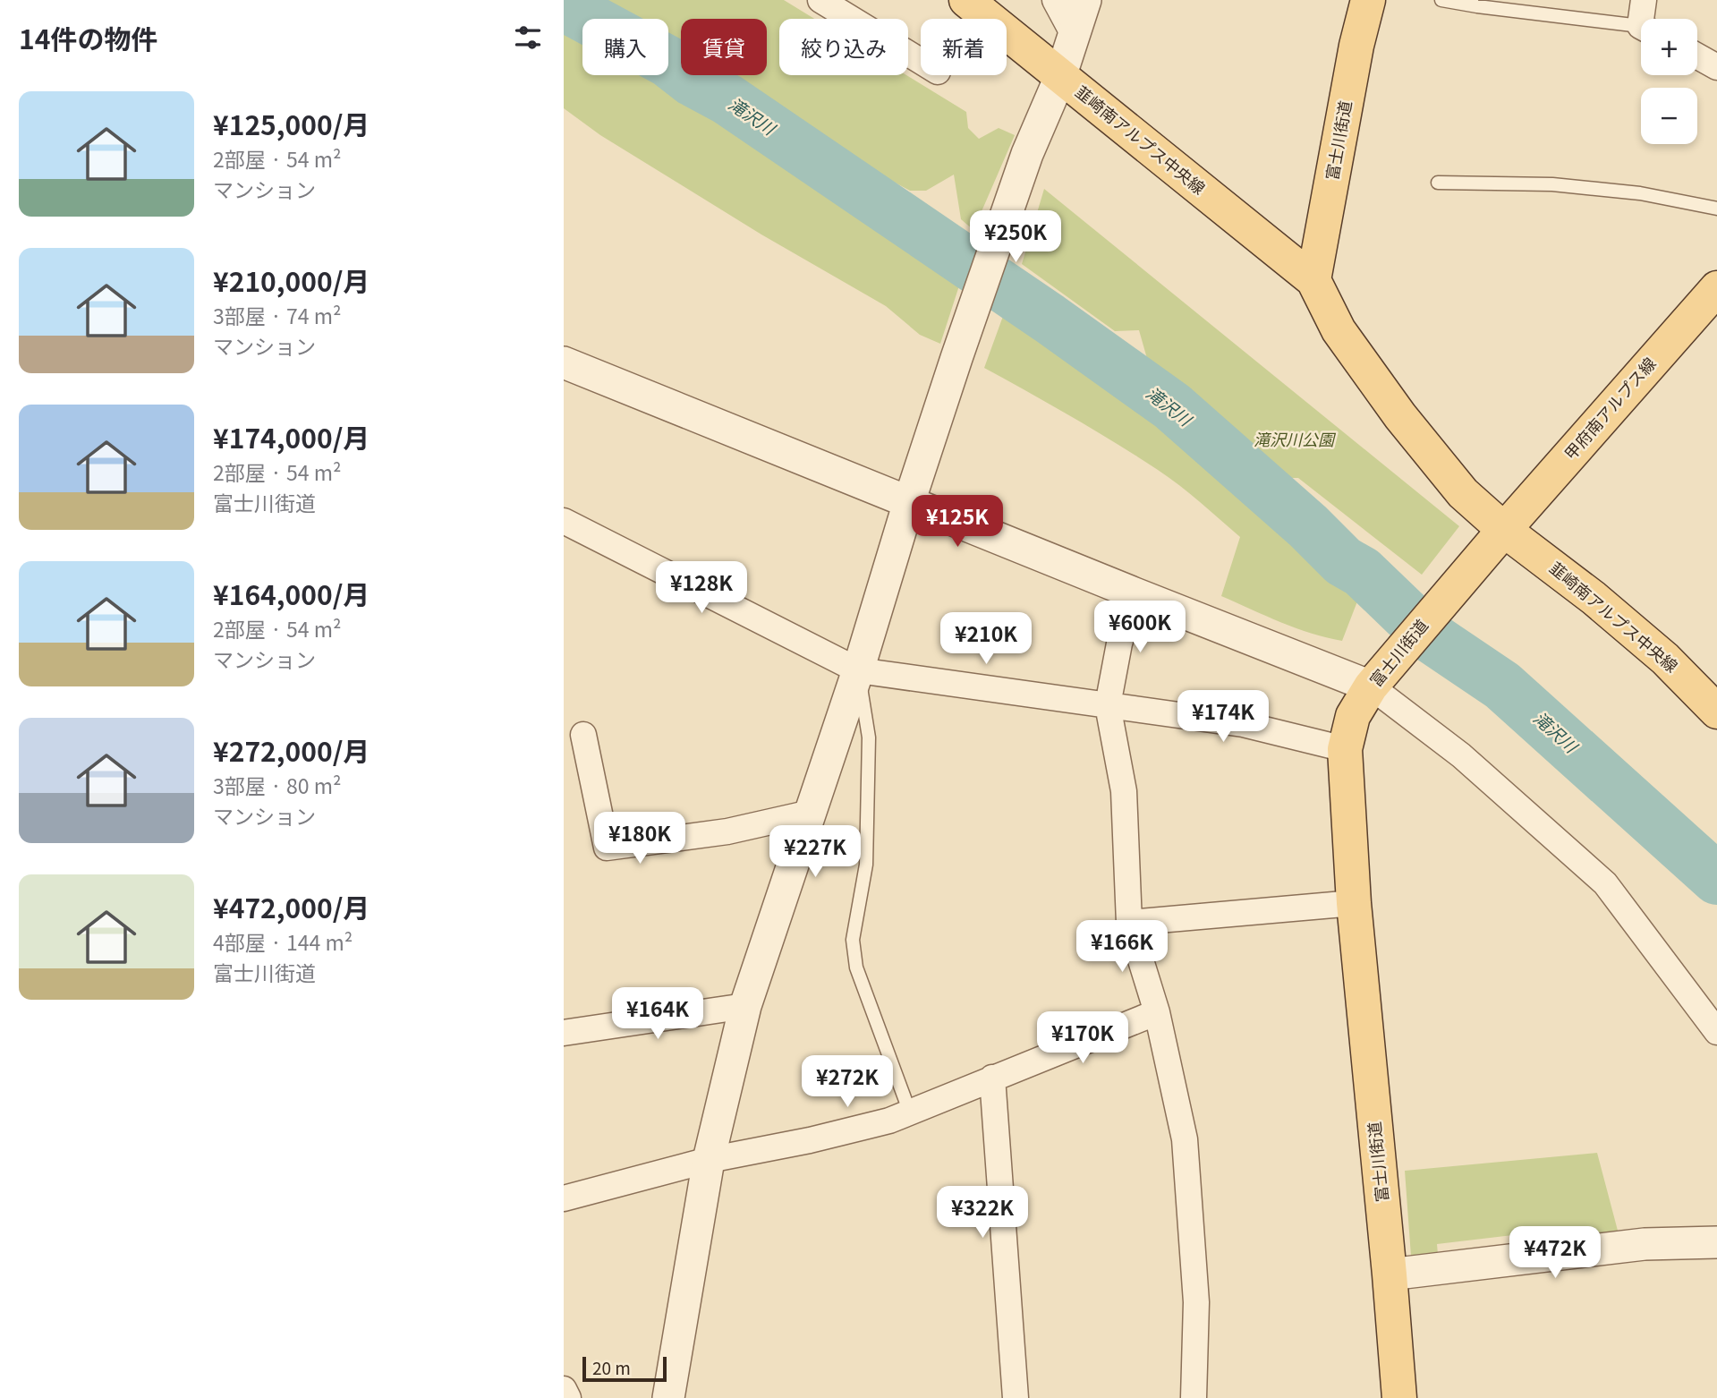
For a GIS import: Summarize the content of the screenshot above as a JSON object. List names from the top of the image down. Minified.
{"streets":{"main road":["韮崎南アルプス中央線","富士川街道","甲府南アルプス線"]},"crossings":[["韮崎南アルプス中央線","富士川街道"],["韮崎南アルプス中央線","甲府南アルプス線"],["富士川街道","甲府南アルプス線"]],"water":["滝沢川"],"parks":["滝沢川公園"],"scale_bar":"20 m","page":{"heading":"14件の物件","map_buttons":["+","−"],"chip":["購入","賃貸","絞り込み","新着"],"list":[{"name":"¥125,000/月","note":"2部屋 · 54 m² · マンション"},{"name":"¥210,000/月","note":"3部屋 · 74 m² · マンション"},{"name":"¥174,000/月","note":"2部屋 · 54 m² · 富士川街道"},{"name":"¥164,000/月","note":"2部屋 · 54 m² · マンション"},{"name":"¥272,000/月","note":"3部屋 · 80 m² · マンション"},{"name":"¥472,000/月","note":"4部屋 · 144 m² · 富士川街道"}],"price":["¥250K","¥125K","¥128K","¥600K","¥210K","¥174K","¥180K","¥227K","¥166K","¥164K","¥170K","¥272K","¥322K","¥472K"],"scale":"20 m"}}
